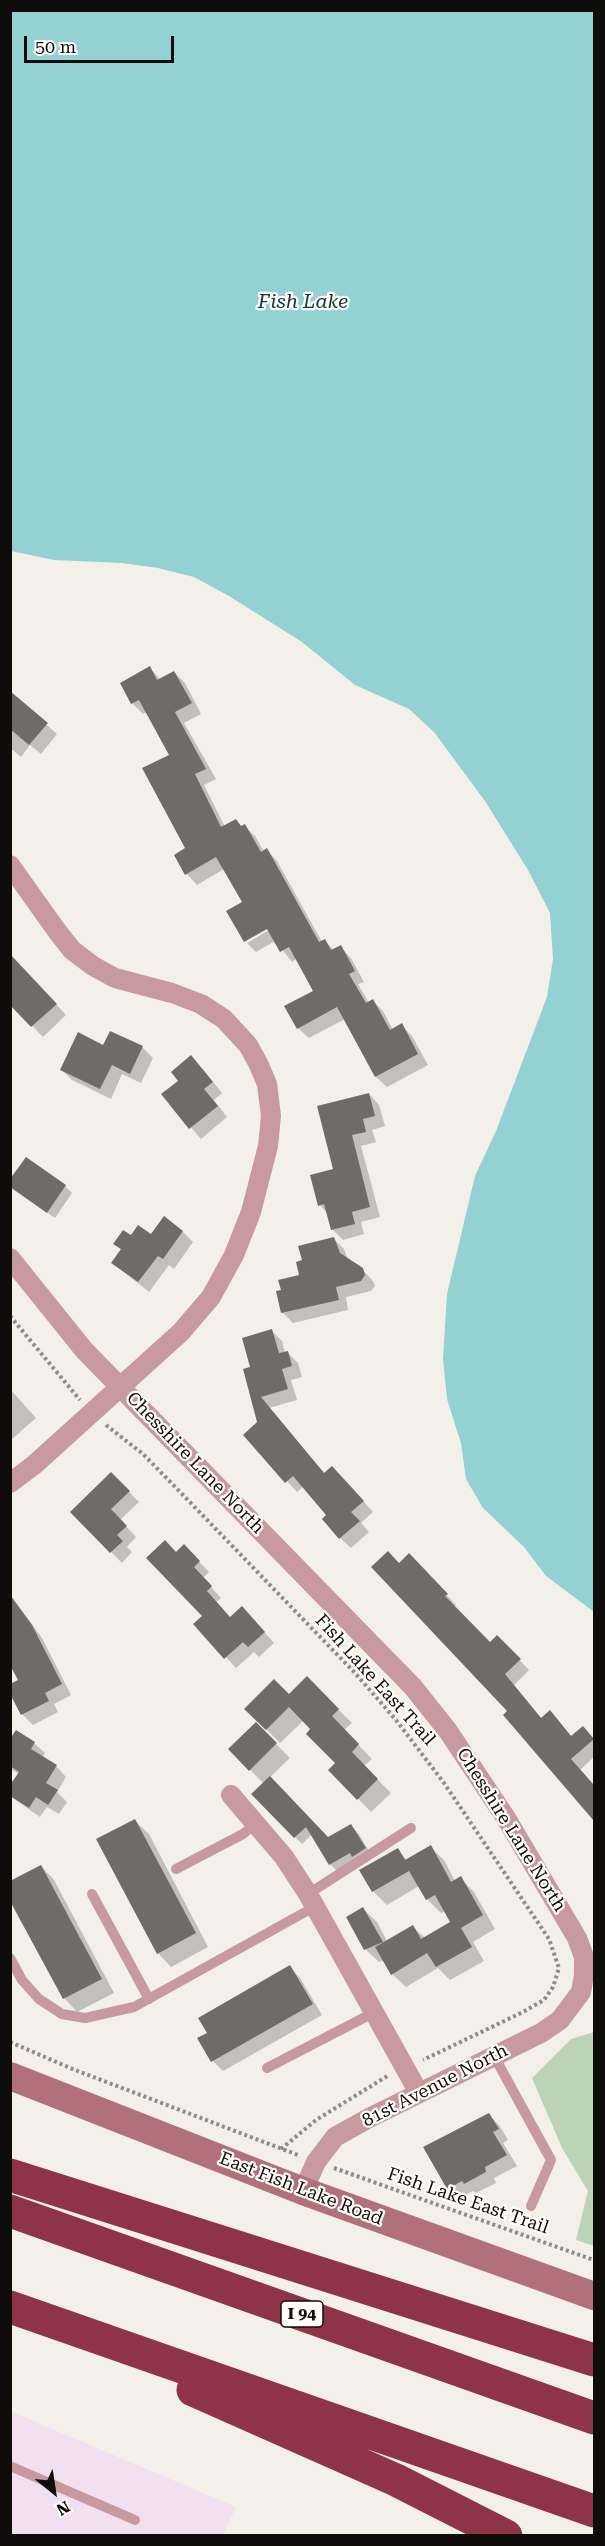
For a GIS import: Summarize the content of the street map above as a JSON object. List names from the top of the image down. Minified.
{"streets":{"highway":["I 94"],"street":["Chesshire Lane North","81st Avenue North","East Fish Lake Road"],"path":["Fish Lake East Trail"]},"crossings":[["Chesshire Lane North","81st Avenue North"],["81st Avenue North","East Fish Lake Road"]],"water":["Fish Lake"],"scale_bar":"50 m","north":"bottom right"}
